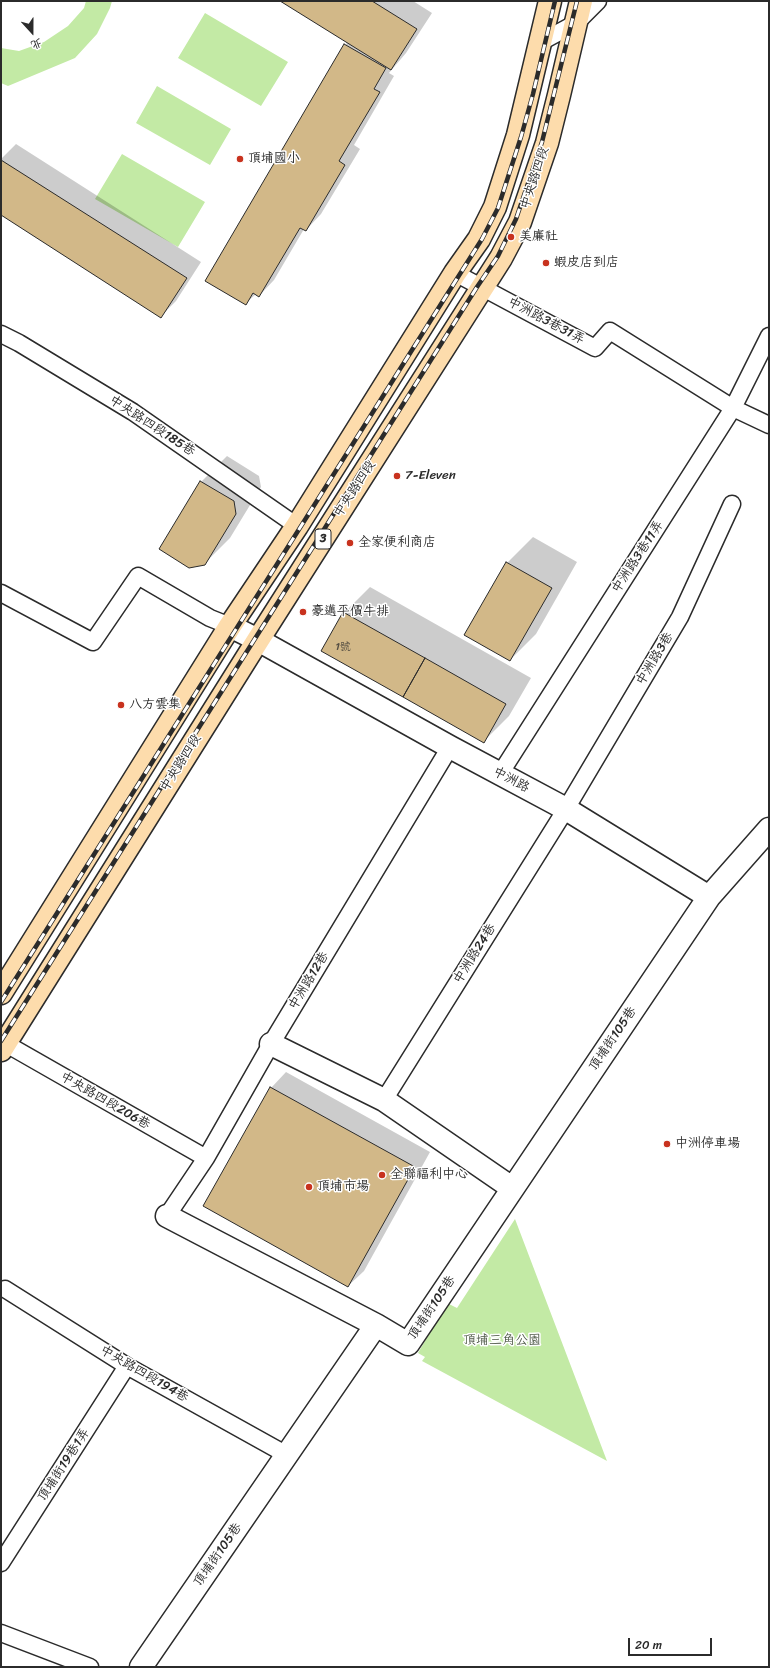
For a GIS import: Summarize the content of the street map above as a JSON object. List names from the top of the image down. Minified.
{"streets":{"main road":["中央路四段","3"],"street":["中洲路","頂埔街105巷"],"lane":["中洲路3巷31弄","中央路四段185巷","中洲路3巷11弄","中洲路3巷","中洲路24巷","中洲路12巷","中央路四段206巷","中央路四段194巷","頂埔街19巷1弄"]},"crossings":[["中央路四段","中洲路3巷31弄"],["中央路四段","中洲路"],["中央路四段","中央路四段206巷"],["中洲路3巷31弄","3"],["中洲路3巷31弄","中洲路3巷11弄"],["中央路四段185巷","3"],["3","中洲路"],["中洲路3巷11弄","中洲路"],["中洲路3巷","中洲路"],["中洲路3巷","中洲路24巷"],["中洲路","中洲路24巷"],["中洲路","中洲路12巷"],["中洲路","頂埔街105巷"],["中洲路12巷","中央路四段206巷"],["頂埔街105巷","中央路四段194巷"],["中央路四段194巷","頂埔街19巷1弄"]],"parks":["頂埔三角公園"],"places":["頂埔國小","美廉社","蝦皮店到店","7-Eleven","全家便利商店","豪邁平價牛排","八方雲集","中洲停車場","全聯福利中心","頂埔市場"],"house_numbers":["1號"],"scale_bar":"20 m","north":"bottom"}
